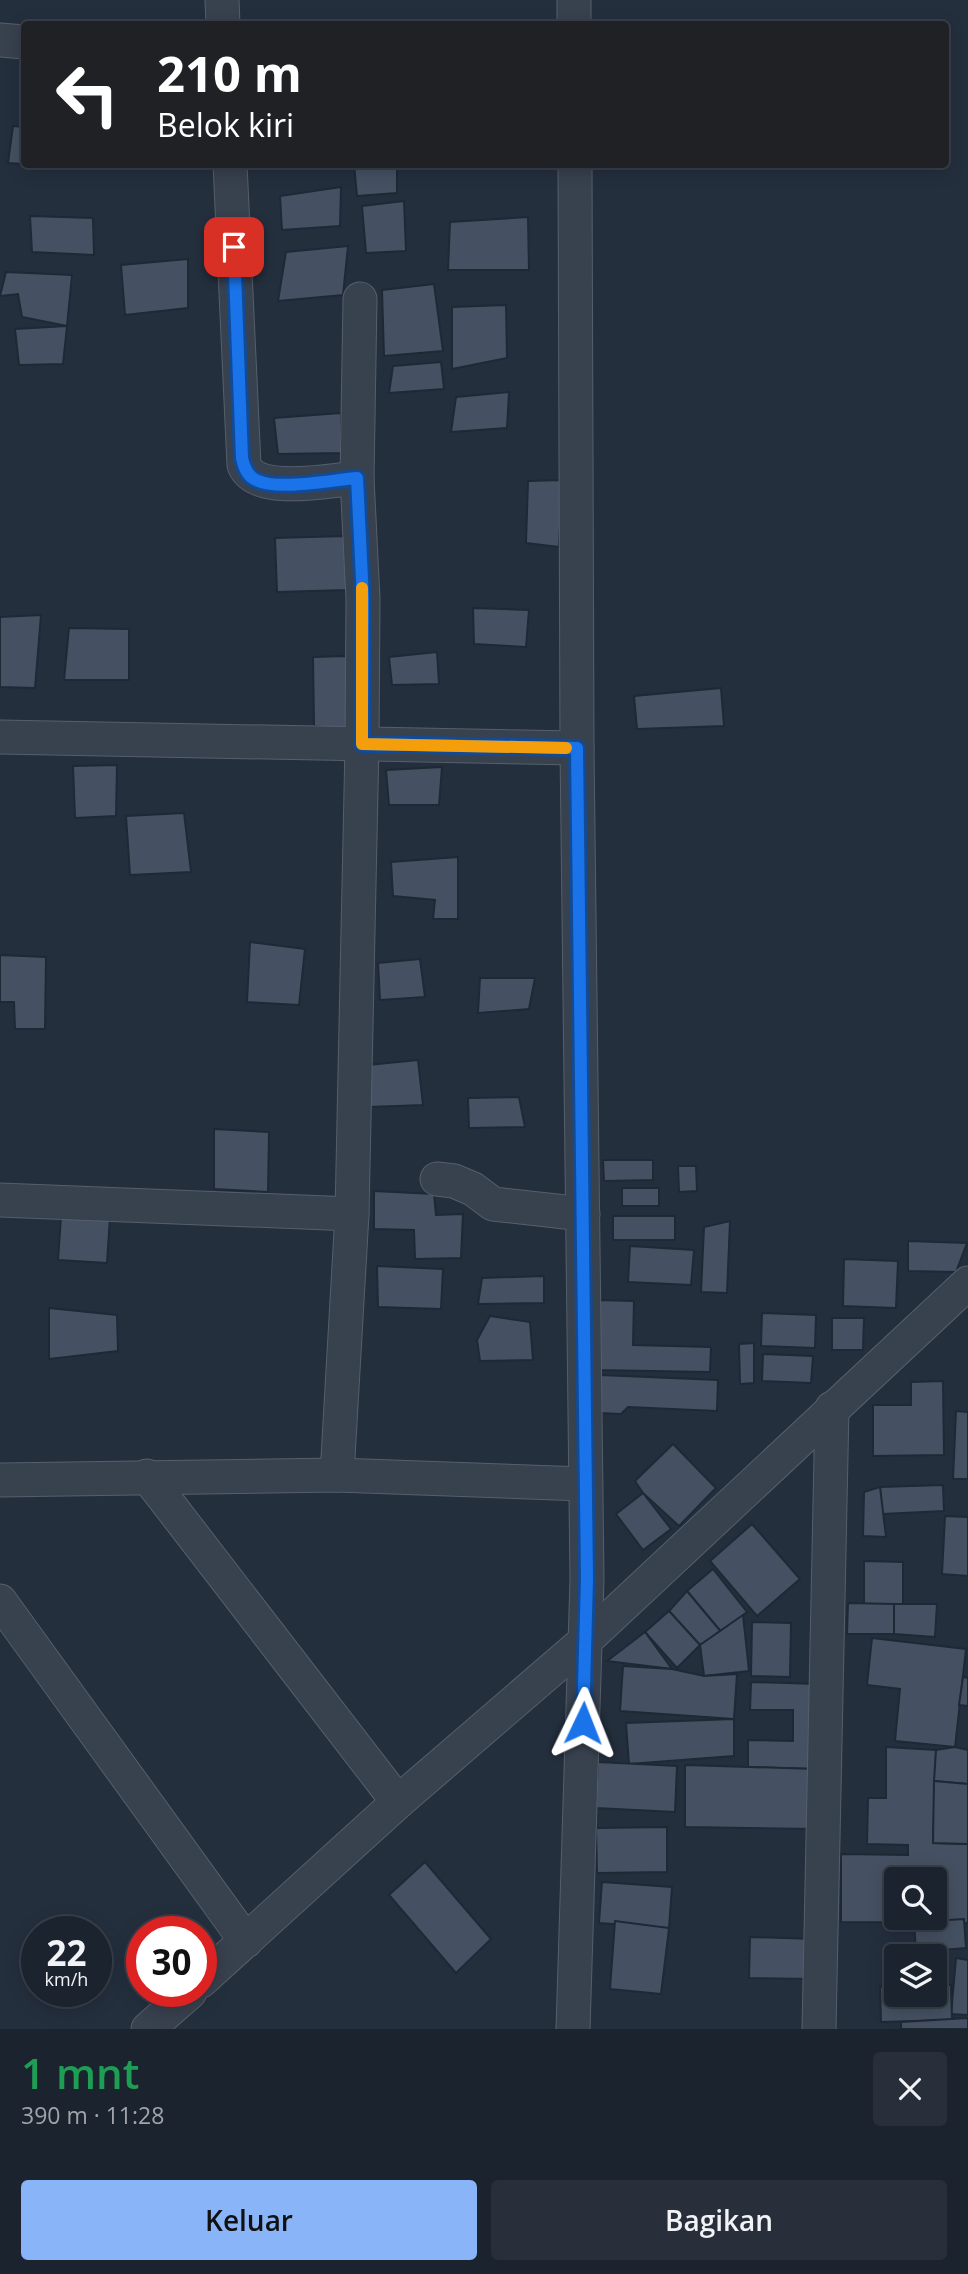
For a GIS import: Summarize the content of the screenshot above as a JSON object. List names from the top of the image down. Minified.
{"page":{"turn":["210 m","Belok kiri"],"speed":"22 km/h","limit":"30","heading":["1 mnt","390 m · 11:28"],"buttons":["Keluar","Bagikan"]}}
